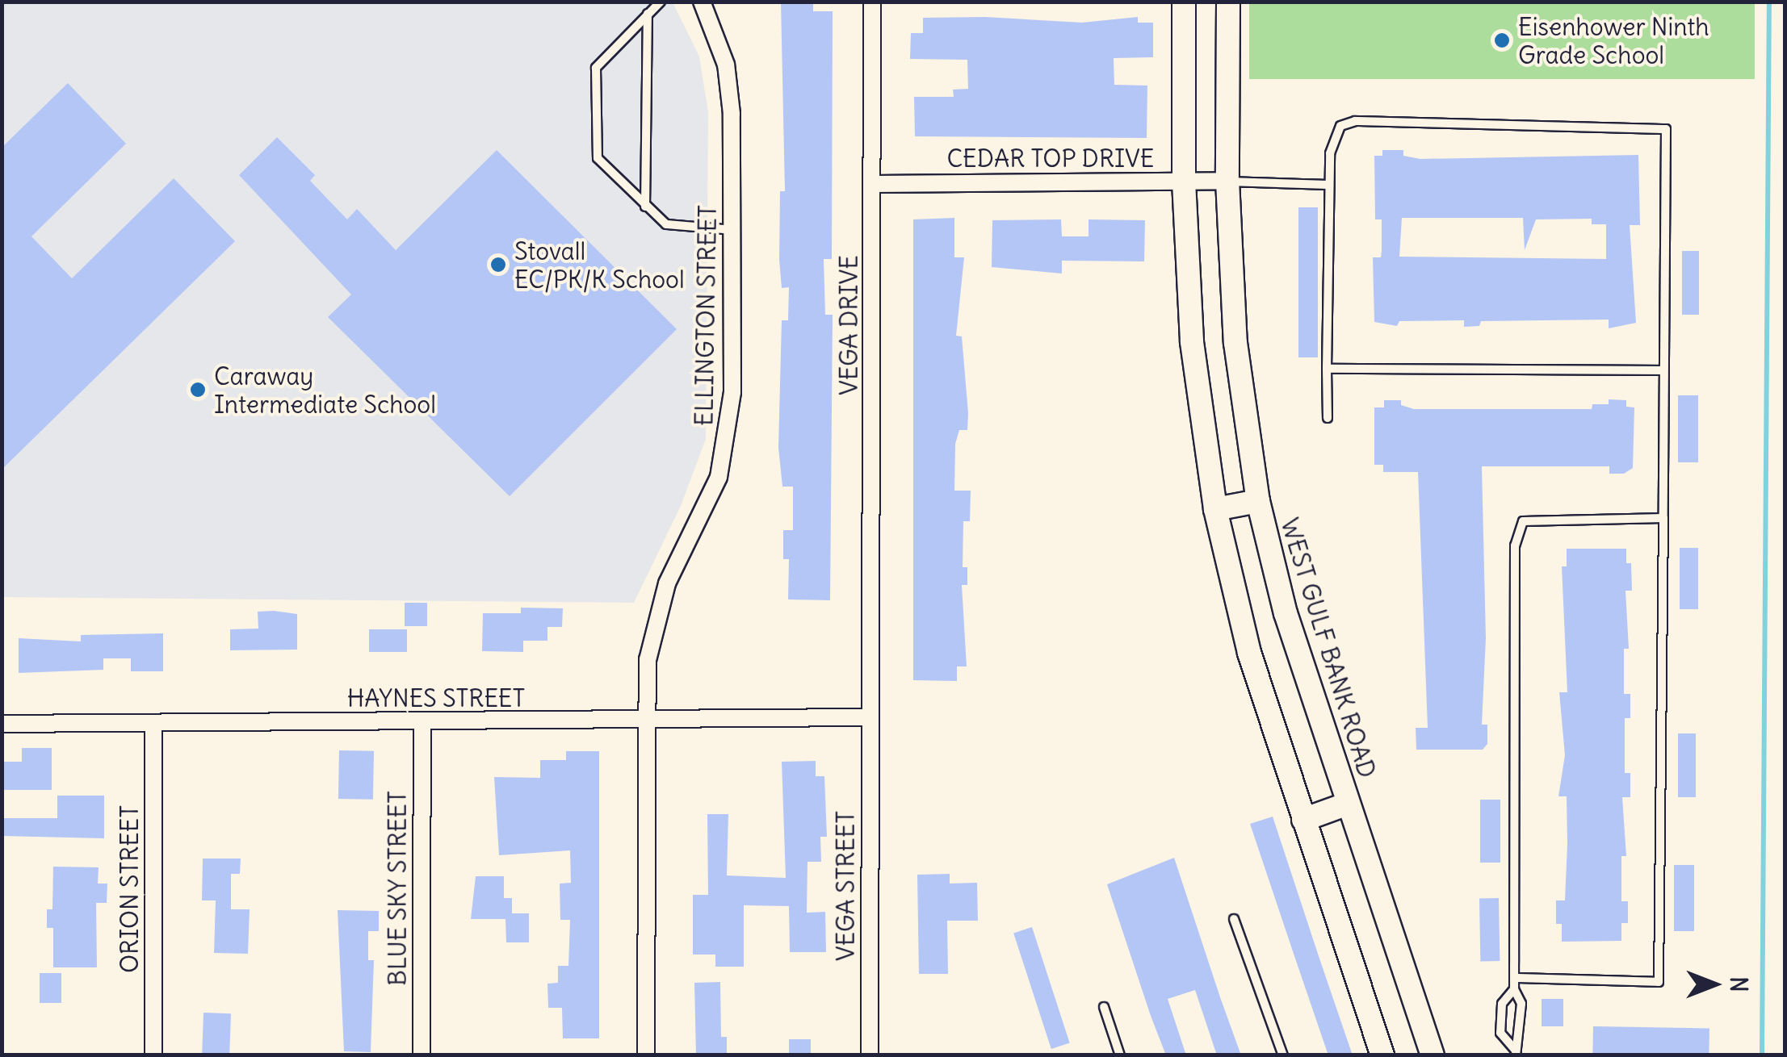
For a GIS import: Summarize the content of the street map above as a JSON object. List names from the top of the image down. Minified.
{"streets":{"main road":["WEST GULF BANK ROAD"],"street":["CEDAR TOP DRIVE","ELLINGTON STREET","VEGA DRIVE","HAYNES STREET","VEGA STREET","BLUE SKY STREET","ORION STREET"]},"crossings":[["CEDAR TOP DRIVE","VEGA DRIVE"],["CEDAR TOP DRIVE","WEST GULF BANK ROAD"],["ELLINGTON STREET","HAYNES STREET"],["VEGA DRIVE","HAYNES STREET"],["VEGA DRIVE","VEGA STREET"],["HAYNES STREET","VEGA STREET"],["HAYNES STREET","BLUE SKY STREET"],["HAYNES STREET","ORION STREET"]],"places":["Eisenhower Ninth Grade School","Stovall EC/PK/K School","Caraway Intermediate School"],"north":"right"}
